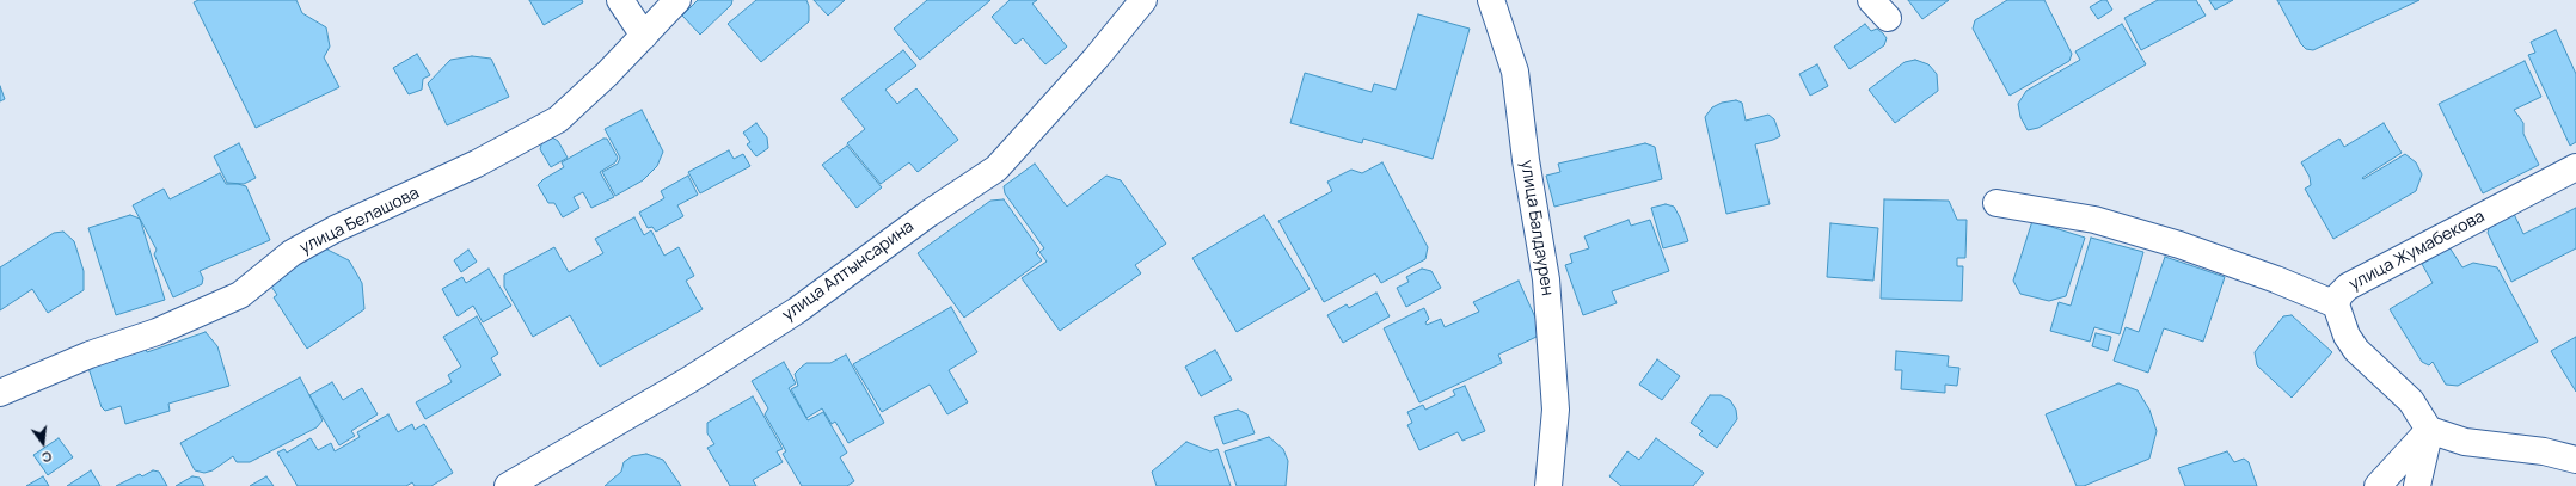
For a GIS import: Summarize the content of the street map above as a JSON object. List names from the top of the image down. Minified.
{"streets":{"street":["улица Белашова","улица Балдаурен","улица Жумабекова","улица Алтынсарина"]},"north":"bottom"}
